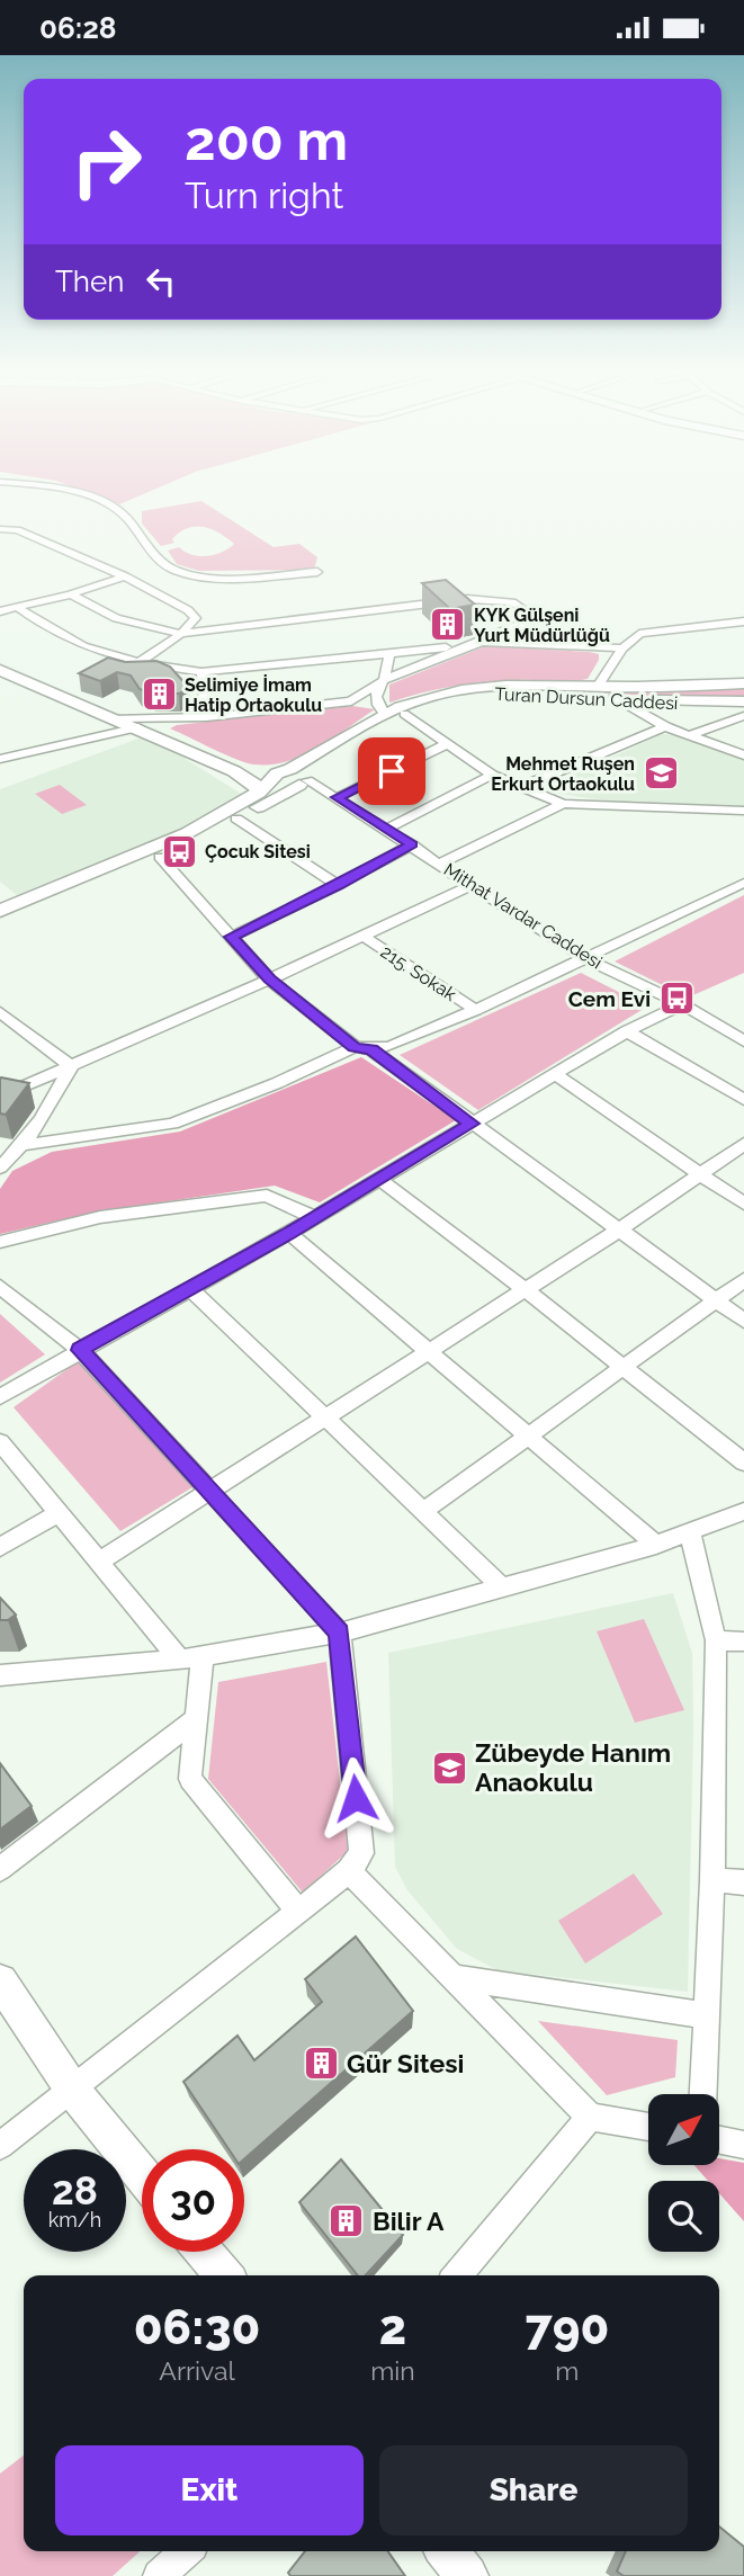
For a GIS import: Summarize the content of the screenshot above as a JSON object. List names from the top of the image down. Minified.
{"streets":{"main road":["Turan Dursun Caddesi"],"street":["Mithat Vardar Caddesi","215. Sokak"]},"crossings":[["Turan Dursun Caddesi","Mithat Vardar Caddesi"]],"places":{"building":["KYK Gülşeni Yurt Müdürlüğü","Selimiye İmam Hatip Ortaokulu","Gür Sitesi","Bilir A"],"school or university":["Mehmet Ruşen Erkurt Ortaokulu","Zübeyde Hanım Anaokulu"],"bus stop":["Çocuk Sitesi","Cem Evi"]},"north":"top right","page":{"status":"06:28","turn":["200 m","Turn right"],"then":"Then","speed":"28 km/h","limit":"30","eta":["06:30","Arrival","2","min","790","m"],"buttons":["Exit","Share"]}}
